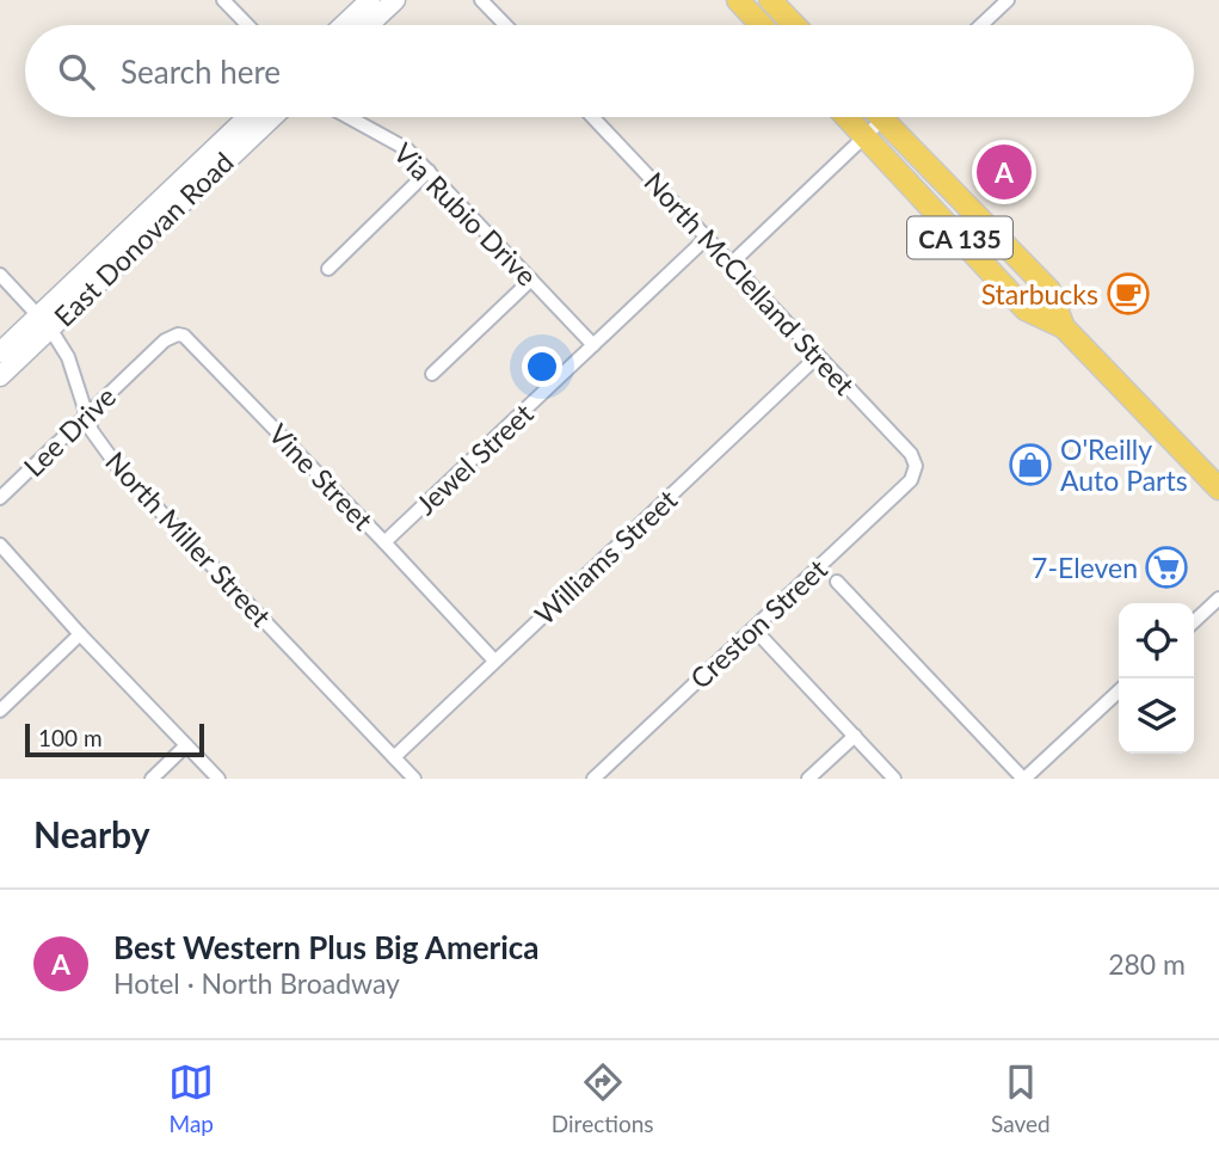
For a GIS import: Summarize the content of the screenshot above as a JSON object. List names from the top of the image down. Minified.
{"streets":{"main road":["CA 135","East Donovan Road"],"street":["Via Rubio Drive","North McClelland Street","Lee Drive","Jewel Street","Vine Street","North Miller Street","Williams Street","Creston Street"]},"crossings":[["Via Rubio Drive","Jewel Street"],["East Donovan Road","North Miller Street"],["North McClelland Street","Jewel Street"],["North McClelland Street","Williams Street"],["North McClelland Street","Creston Street"],["Lee Drive","Vine Street"],["Lee Drive","North Miller Street"],["Jewel Street","Vine Street"],["Vine Street","Williams Street"],["North Miller Street","Williams Street"]],"places":{"cafe":["Starbucks"],"shop":["O'Reilly Auto Parts"],"supermarket":["7-Eleven"]},"scale_bar":"100 m","page":{"search":"Search here","pins":"A","scale":"100 m","heading":"Nearby","list":[{"mark":"A","name":"Best Western Plus Big America","note":"Hotel · North Broadway","value":"280 m"}],"nav":["Map","Directions","Saved"]}}
